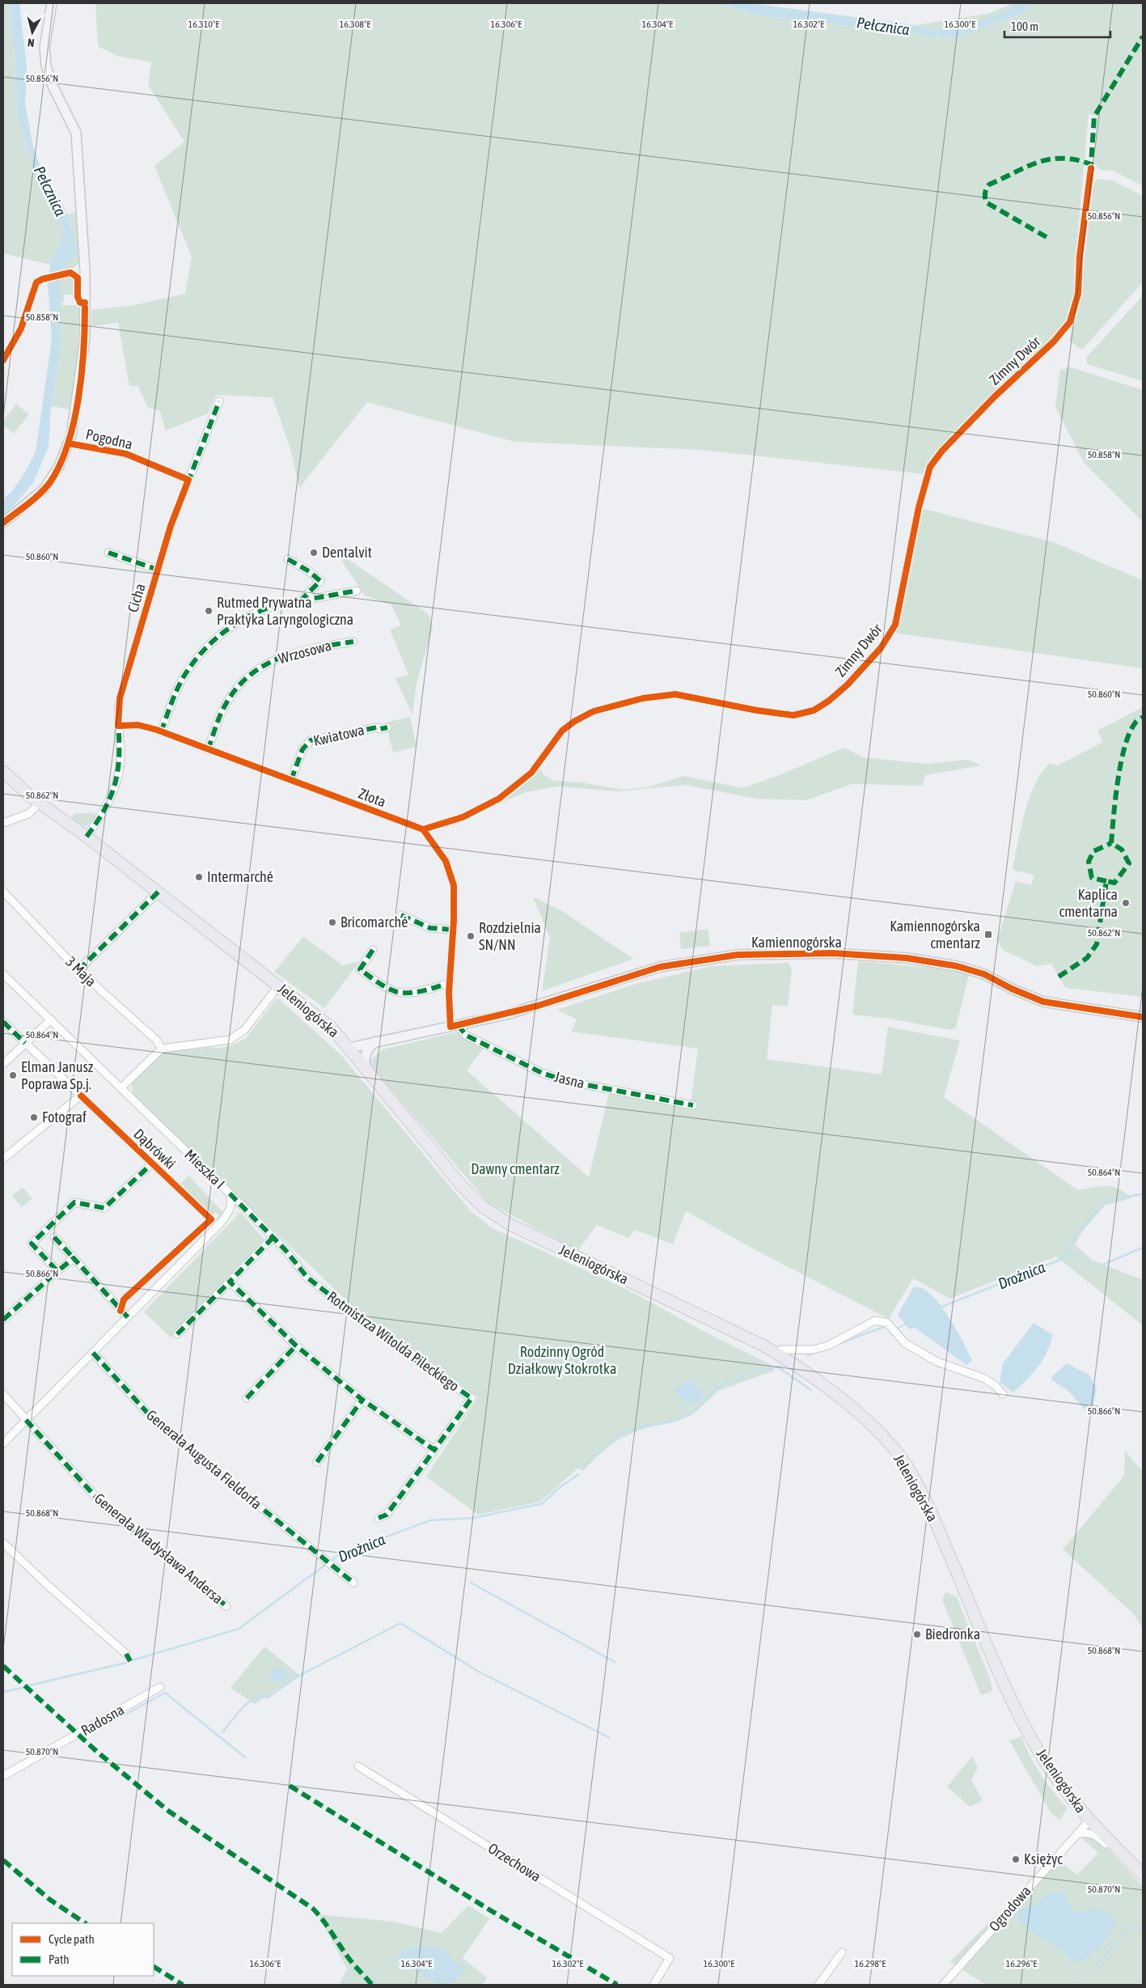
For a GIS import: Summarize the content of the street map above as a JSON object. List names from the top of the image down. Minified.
{"streets":{"main road":["Jeleniogórska"],"street":["Zimny Dwór","Pogodna","Cicha","Wrzosowa","Kwiatowa","Złota","Kamiennogórska","3 Maja","Jasna","Dąbrówki","Mieszka I","Rotmistrza Witolda Pileckiego","Generała Augusta Fieldorfa","Generała Władysława Andersa","Radosna","Orzechowa","Ogrodowa"]},"crossings":[["Zimny Dwór","Złota"],["Pogodna","Cicha"],["Cicha","Złota"],["Cicha","Jeleniogórska"],["Wrzosowa","Złota"],["Kwiatowa","Złota"],["Kamiennogórska","Jeleniogórska"],["Kamiennogórska","Jasna"],["Jeleniogórska","Ogrodowa"],["Mieszka I","Rotmistrza Witolda Pileckiego"],["Mieszka I","Generała Augusta Fieldorfa"],["Mieszka I","Generała Władysława Andersa"]],"water":["Pełcznica","Drożnica"],"parks":["Dawny cmentarz","Rodzinny Ogród Działkowy Stokrotka"],"places":{"other":["Dentalvit","Rutmed Prywatna Praktyka Laryngologiczna","Intermarché","Kaplica cmentarna","Bricomarché","Rozdzielnia SN/NN","Elman Janusz Poprawa Sp.j.","Fotograf","Biedronka","Księżyc"],"transit":["Kamiennogórska cmentarz"]},"legend":["Cycle path","Path"],"scale_bar":"100 m","north":"bottom","coordinates":["16.310°E","16.308°E","16.306°E","16.304°E","16.302°E","16.300°E","50.856°N","50.858°N","50.860°N","50.862°N","50.864°N","50.866°N","50.868°N","50.870°N","16.298°E","16.296°E"]}
